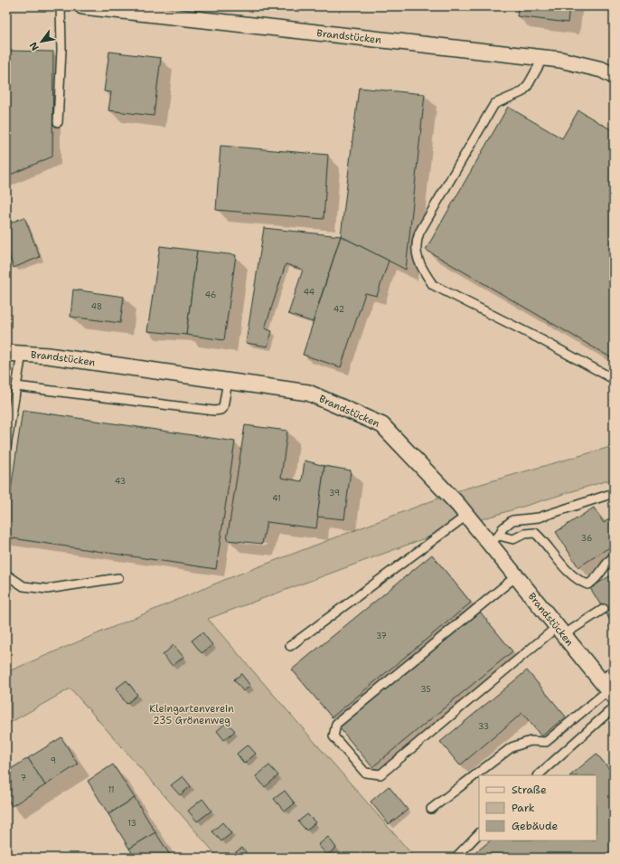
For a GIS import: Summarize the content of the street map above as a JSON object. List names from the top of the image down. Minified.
{"streets":{"street":["Brandstücken"]},"parks":["Kleingartenverein 235 Grönenweg"],"house_numbers":["44","46","48","42","43","39","41","36","37","35","33","9","7","11","13"],"legend":["Straße","Park","Gebäude"],"north":"bottom left"}
